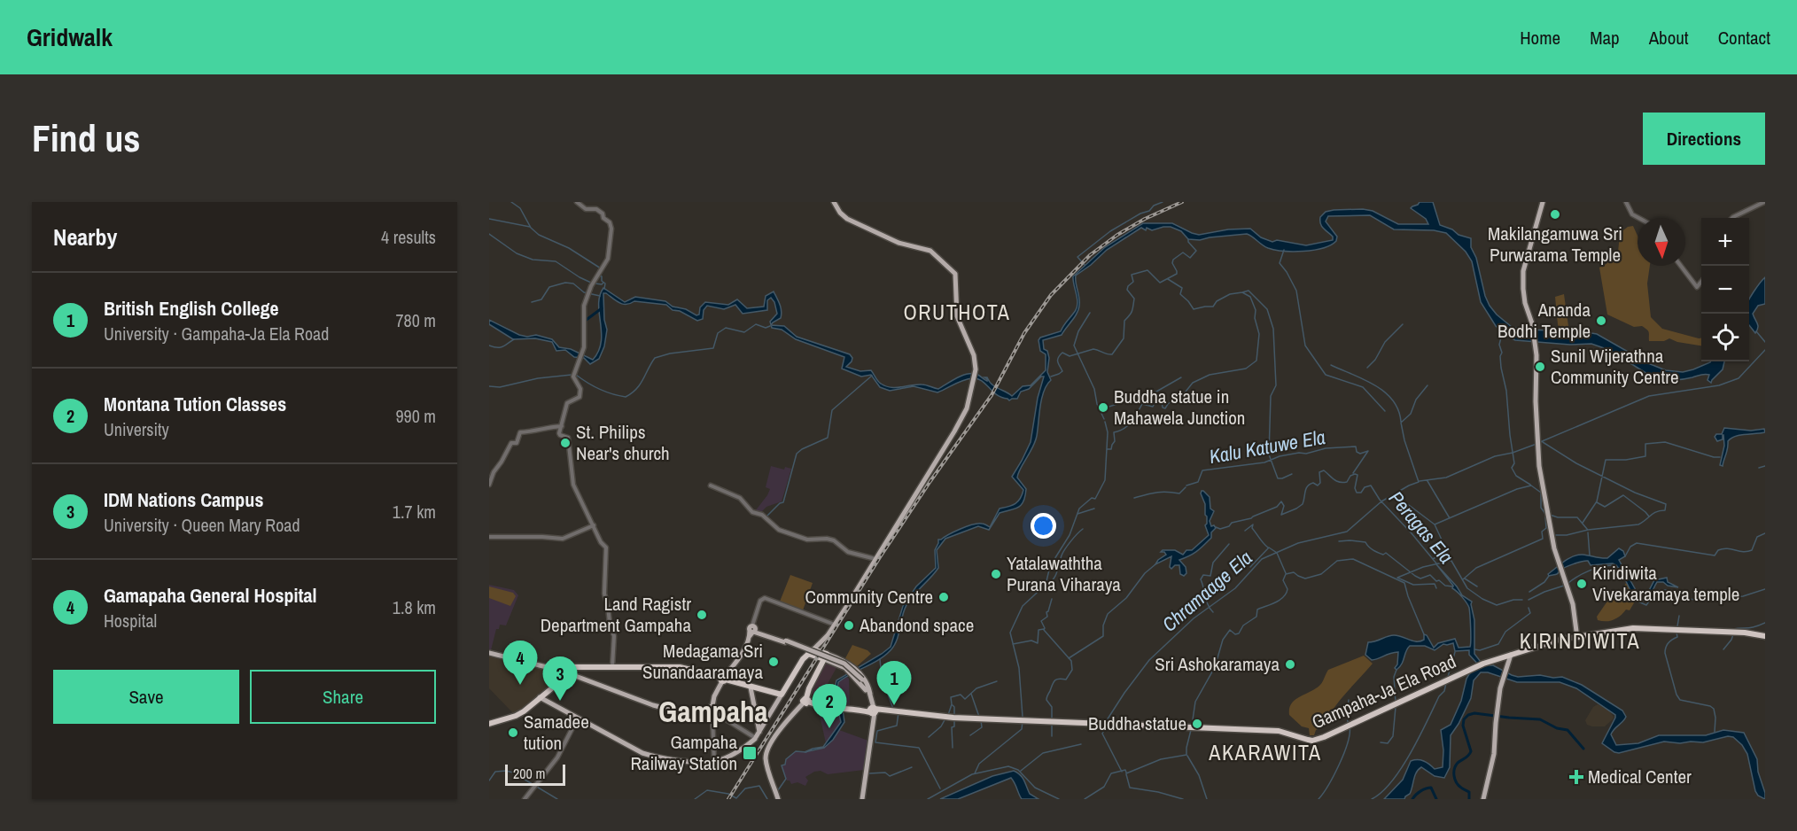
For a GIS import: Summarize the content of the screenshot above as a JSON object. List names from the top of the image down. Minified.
{"streets":{"highway":["Gampaha-Ja Ela Road"]},"districts":["ORUTHOTA","KIRINDIWITA","Gampaha","AKARAWITA"],"water":["Kalu Katuwe Ela","Peragas Ela","Chramaage Ela"],"places":{"other":["Makilangamuwa Sri Purwarama Temple","Ananda Bodhi Temple","Sunil Wijerathna Community Centre","Buddha statue in Mahawela Junction","St. Philips Near's church","Yatalawaththa Purana Viharaya","Kiridiwita Vivekaramaya temple","Community Centre","Land Ragistr Department Gampaha","Abandond space","Medagama Sri Sunandaaramaya","Sri Ashokaramaya","Buddha statue","Samadee tution"],"transit":["Gampaha Railway Station"],"health":["Medical Center"]},"scale_bar":"200 m","north":"bottom","page":{"header":"Gridwalk","nav":["Home","Map","About","Contact"],"buttons":["Directions",["Save","Share"]],"title":"Find us","heading":["Nearby","4 results"],"map_buttons":["+","−"],"list":[{"mark":"1","name":"British English College","note":"University · Gampaha-Ja Ela Road","value":"780 m"},{"mark":"2","name":"Montana Tution Classes","note":"University","value":"990 m"},{"mark":"3","name":"IDM Nations Campus","note":"University · Queen Mary Road","value":"1.7 km"},{"mark":"4","name":"Gamapaha General Hospital","note":"Hospital","value":"1.8 km"}],"pins":["4","3","1","2"],"scale":"200 m"}}
